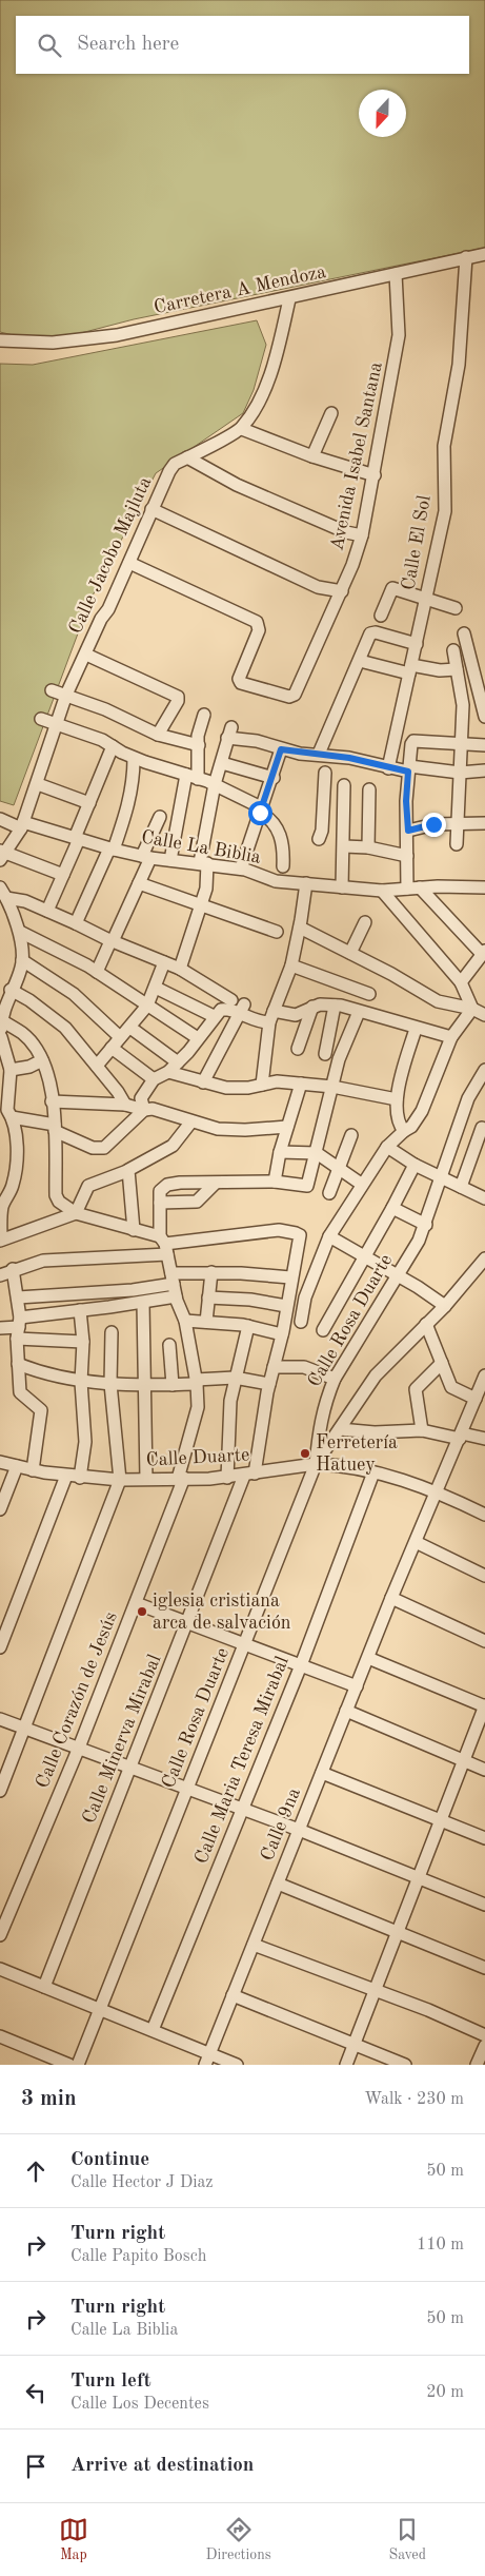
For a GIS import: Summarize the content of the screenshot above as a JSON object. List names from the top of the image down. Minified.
{"streets":{"street":["Carretera A Mendoza","Avenida Isabel Santana","Calle El Sol","Calle Jacobo Majluta","Calle La Biblia","Calle Rosa Duarte","Calle Duarte","Calle Corazón de Jesús","Calle Minerva Mirabal","Calle Maria Teresa Mirabal","Calle 9na"]},"crossings":[["Carretera A Mendoza","Avenida Isabel Santana"],["Carretera A Mendoza","Calle El Sol"],["Avenida Isabel Santana","Calle Jacobo Majluta"],["Calle Jacobo Majluta","Calle La Biblia"],["Calle Rosa Duarte","Calle Duarte"],["Calle Duarte","Calle Corazón de Jesús"],["Calle Duarte","Calle Minerva Mirabal"],["Calle Duarte","Calle Maria Teresa Mirabal"],["Calle Duarte","Calle 9na"],["Calle Corazón de Jesús","Calle Minerva Mirabal"]],"places":["Ferretería Hatuey","iglesia cristiana arca de salvación"],"north":"bottom","page":{"search":"Search here","heading":["3 min","Walk · 230 m"],"list":[["Continue","Calle Hector J Diaz","50 m"],["Turn right","Calle Papito Bosch","110 m"],["Turn right","Calle La Biblia","50 m"],["Turn left","Calle Los Decentes","20 m"],"Arrive at destination"],"nav":["Map","Directions","Saved"]}}
